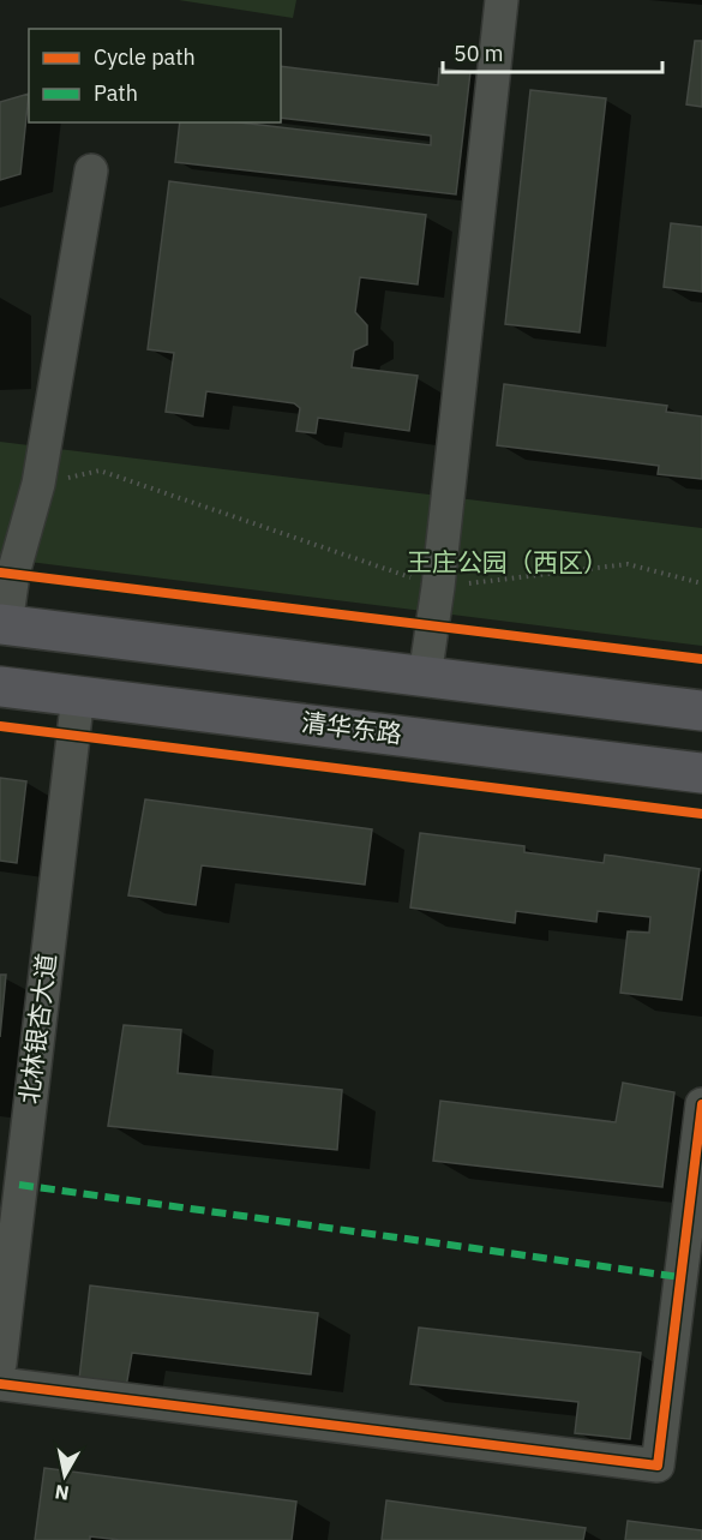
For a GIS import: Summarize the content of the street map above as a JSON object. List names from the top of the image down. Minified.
{"streets":{"main road":["清华东路"],"street":["北林银杏大道"]},"crossings":[["清华东路","北林银杏大道"]],"parks":["王庄公园（西区）"],"legend":["Cycle path","Path"],"scale_bar":"50 m","north":"bottom"}
